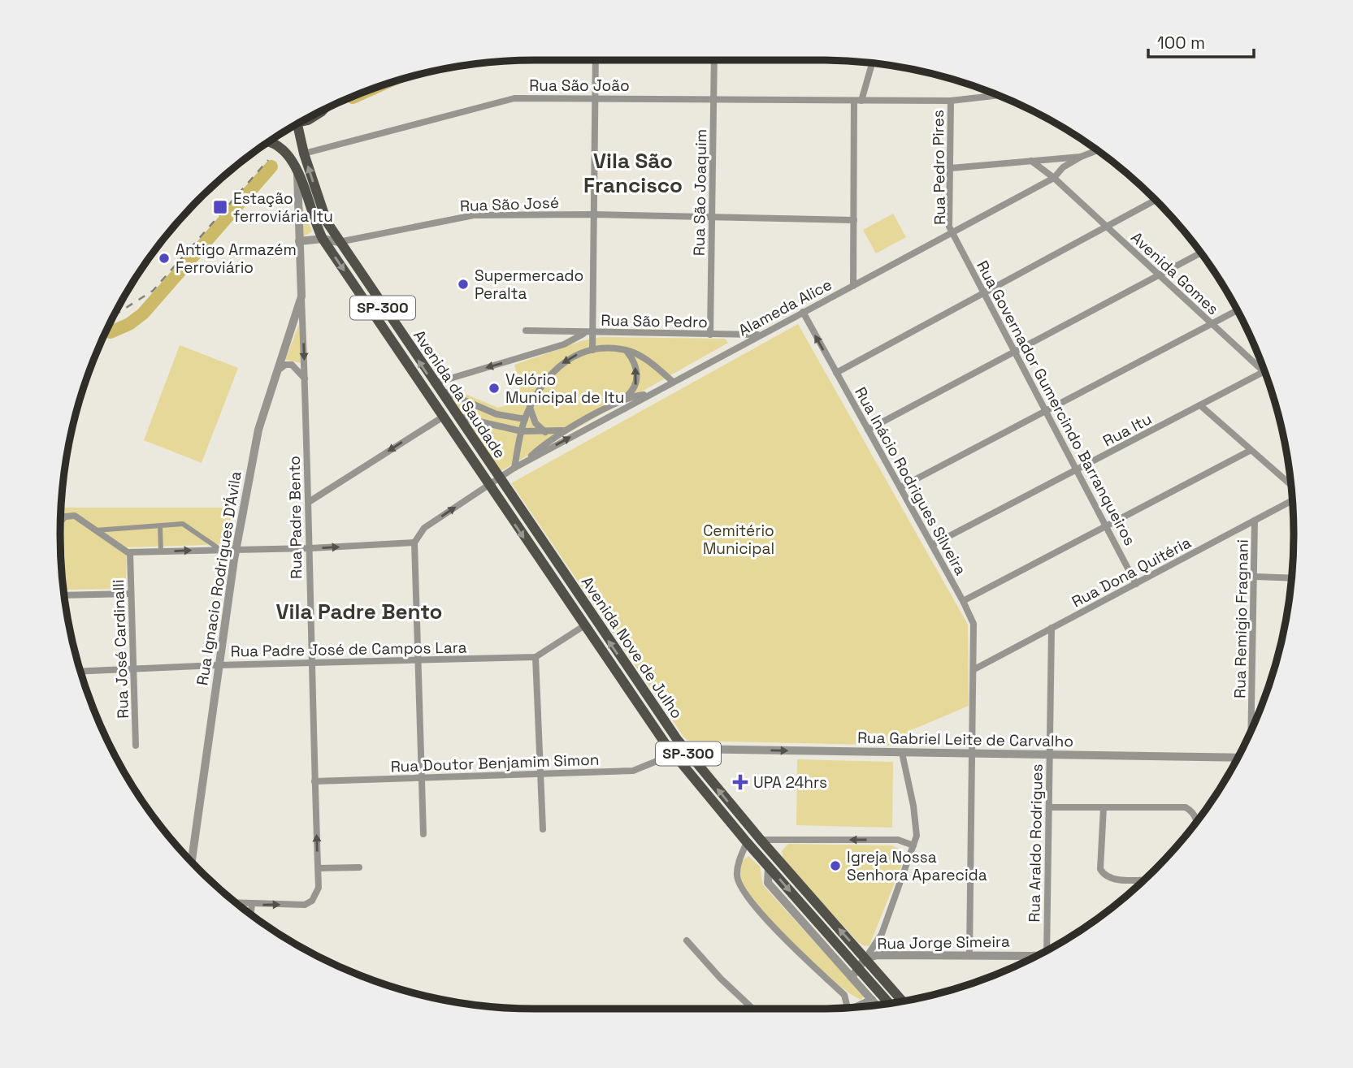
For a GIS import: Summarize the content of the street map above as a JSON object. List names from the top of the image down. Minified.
{"streets":{"main road":["SP-300","Avenida da Saudade","Avenida Nove de Julho"],"street":["Rua São João","Rua Pedro Pires","Rua São Joaquim","Rua São José","Avenida Gomes","Alameda Alice","Rua São Pedro","Rua Governador Gumercindo Barranqueiros","Rua Itu","Rua Inácio Rodrigues Silveira","Rua Padre Bento","Rua Dona Quitéria","Rua Ignacio Rodrigues D'Ávila","Rua Remigio Fragnani","Rua José Cardinalli","Rua Padre José de Campos Lara","Rua Gabriel Leite de Carvalho","Rua Doutor Benjamim Simon","Rua Araldo Rodrigues","Rua Jorge Simeira"]},"crossings":[["Rua São João","Rua Pedro Pires"],["Rua São João","Rua São Joaquim"],["Rua São João","Avenida da Saudade"],["Rua Pedro Pires","Alameda Alice"],["Rua Pedro Pires","Rua Governador Gumercindo Barranqueiros"],["Rua São Joaquim","Rua São José"],["Rua São Joaquim","Rua São Pedro"],["Rua São José","Avenida da Saudade"],["Avenida Gomes","Alameda Alice"],["Avenida Gomes","Rua Itu"],["Alameda Alice","Rua São Pedro"],["Alameda Alice","Avenida da Saudade"],["Alameda Alice","Rua Governador Gumercindo Barranqueiros"],["Alameda Alice","Rua Inácio Rodrigues Silveira"],["Alameda Alice","Avenida Nove de Julho"],["Rua São Pedro","Avenida da Saudade"],["Avenida da Saudade","Rua Padre Bento"],["Avenida da Saudade","Avenida Nove de Julho"],["Rua Governador Gumercindo Barranqueiros","Rua Itu"],["Rua Governador Gumercindo Barranqueiros","Rua Dona Quitéria"],["Rua Itu","Rua Inácio Rodrigues Silveira"],["Rua Inácio Rodrigues Silveira","Rua Dona Quitéria"],["Rua Inácio Rodrigues Silveira","Rua Gabriel Leite de Carvalho"],["Rua Inácio Rodrigues Silveira","Rua Jorge Simeira"],["Rua Padre Bento","Rua Ignacio Rodrigues D'Ávila"],["Rua Padre Bento","Rua Padre José de Campos Lara"],["Rua Padre Bento","Rua Doutor Benjamim Simon"],["Rua Dona Quitéria","Rua Remigio Fragnani"],["Rua Dona Quitéria","Rua Araldo Rodrigues"],["Rua Ignacio Rodrigues D'Ávila","Rua Padre José de Campos Lara"],["Avenida Nove de Julho","Rua Gabriel Leite de Carvalho"],["Avenida Nove de Julho","Rua Doutor Benjamim Simon"],["Avenida Nove de Julho","Rua Jorge Simeira"],["Rua José Cardinalli","Rua Padre José de Campos Lara"],["Rua Gabriel Leite de Carvalho","Rua Araldo Rodrigues"]],"one_way":["Rua Gabriel Leite de Carvalho"],"districts":["Vila São Francisco","Vila Padre Bento"],"parks":["Cemitério Municipal"],"places":{"transit":["Estação ferroviária Itu"],"other":["Antigo Armazém Ferroviário","Supermercado Peralta","Velório Municipal de Itu","Igreja Nossa Senhora Aparecida"],"health":["UPA 24hrs"]},"scale_bar":"100 m"}
